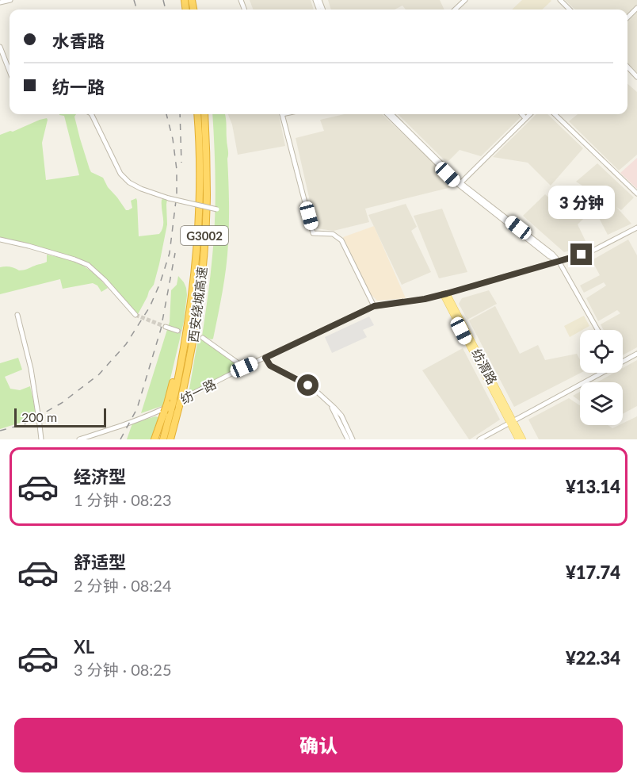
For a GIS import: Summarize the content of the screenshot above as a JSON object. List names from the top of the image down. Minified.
{"streets":{"highway":["G3002","西安绕城高速"],"main road":["纺渭路"],"street":["纺一路"]},"crossings":[["纺渭路","纺一路"]],"scale_bar":"200 m","page":{"banner":["水香路","纺一路"],"bubble":"3 分钟","scale":"200 m","list":[{"name":"经济型","note":"1 分钟 · 08:23","value":"¥13.14"},{"name":"舒适型","note":"2 分钟 · 08:24","value":"¥17.74"},{"name":"XL","note":"3 分钟 · 08:25","value":"¥22.34"}],"buttons":"确认"}}
